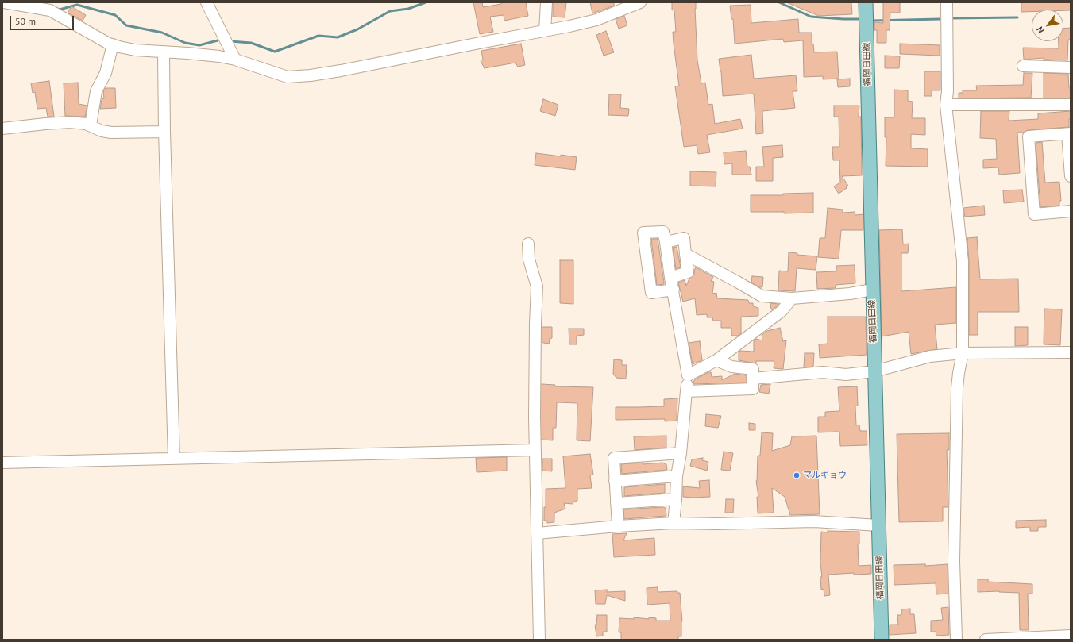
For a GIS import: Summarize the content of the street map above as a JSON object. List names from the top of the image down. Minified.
{"streets":{"main road":["福岡日田線"]},"places":["マルキョウ"],"scale_bar":"50 m","north":"bottom left"}
